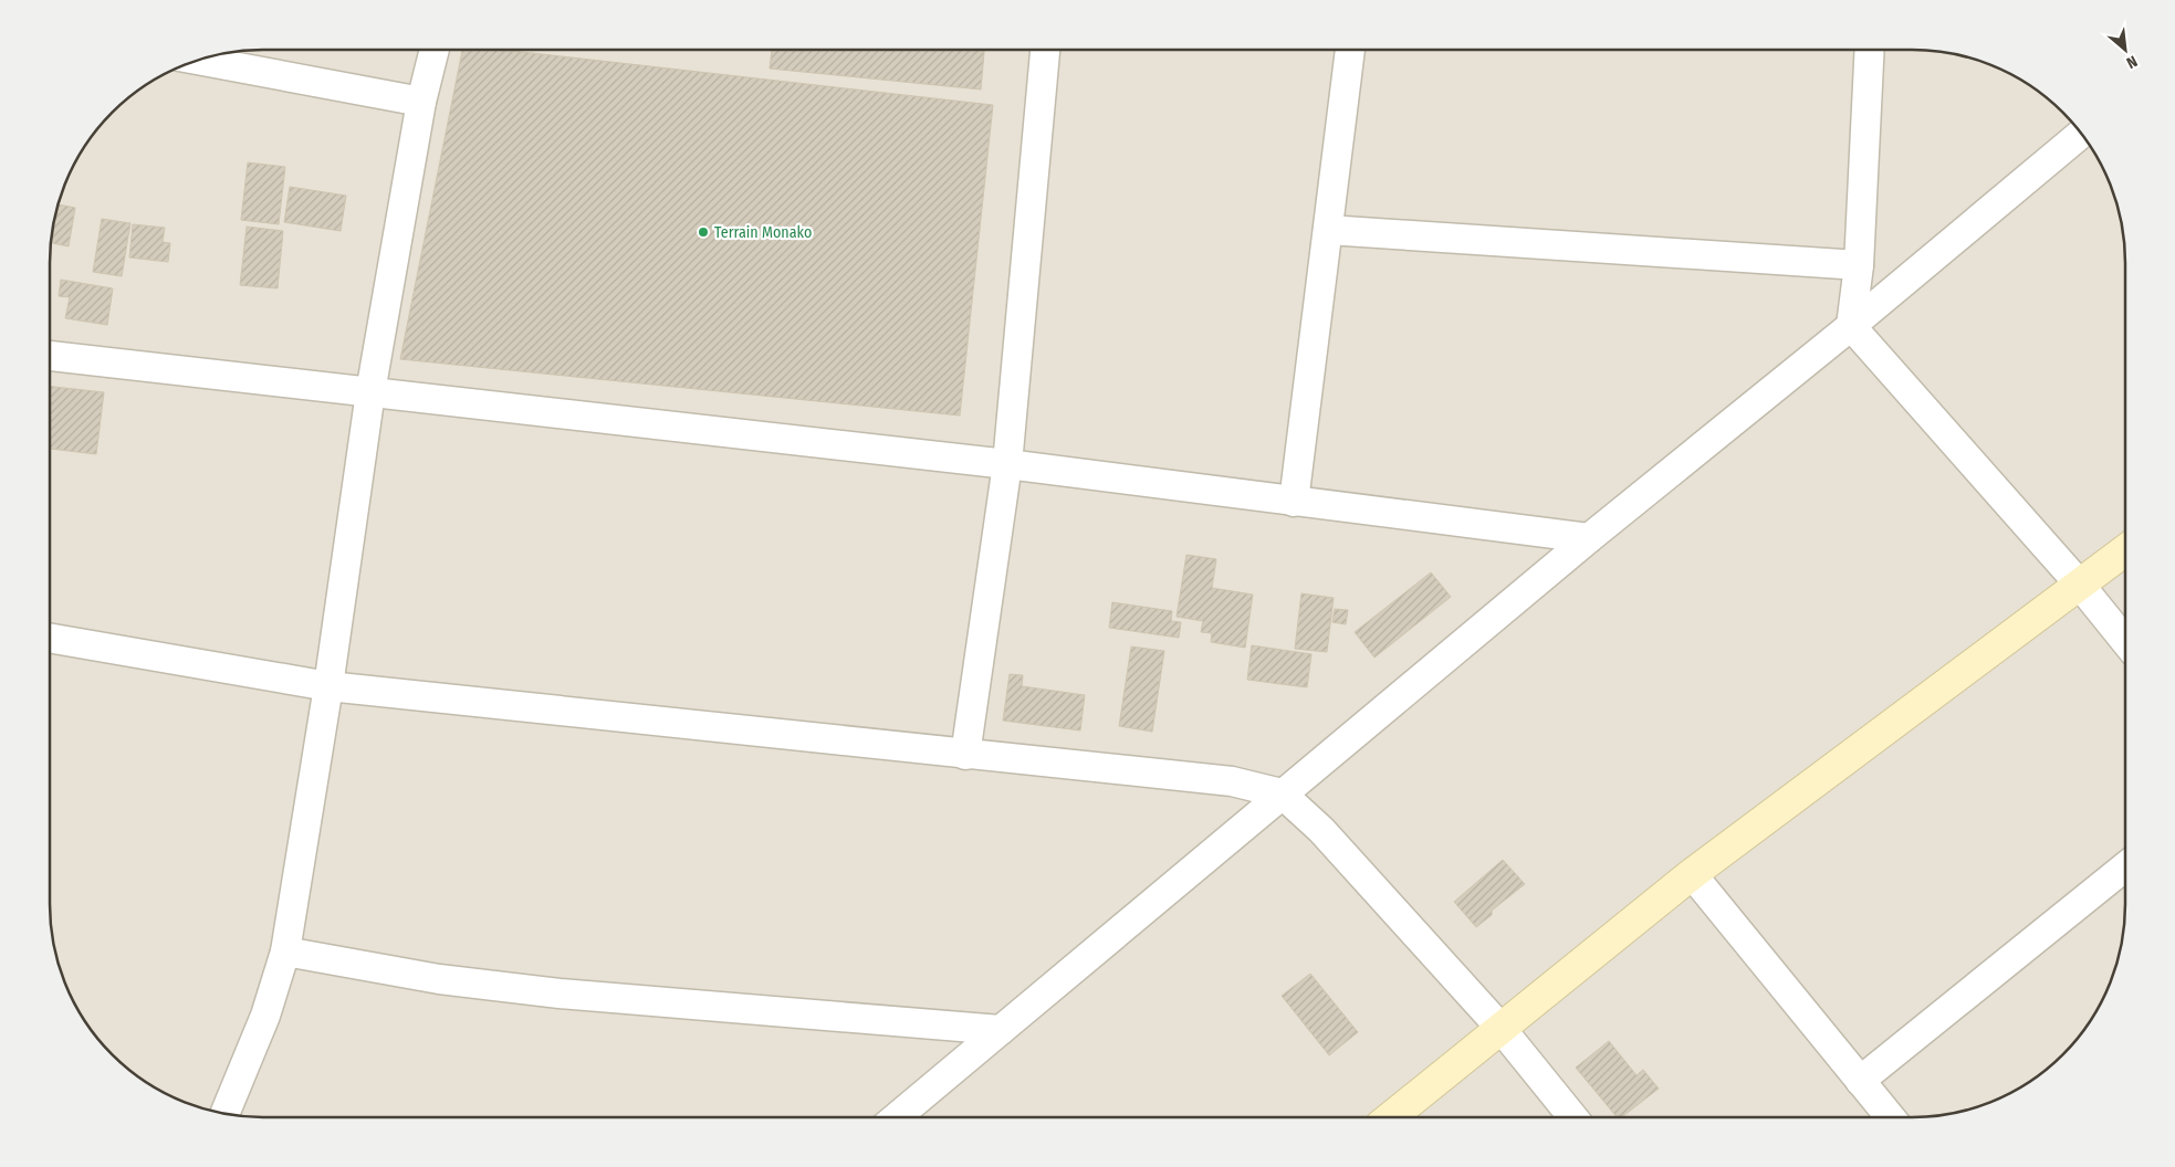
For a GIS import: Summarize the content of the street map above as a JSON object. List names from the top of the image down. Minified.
{"places":["Terrain Monako"],"north":"bottom right"}
